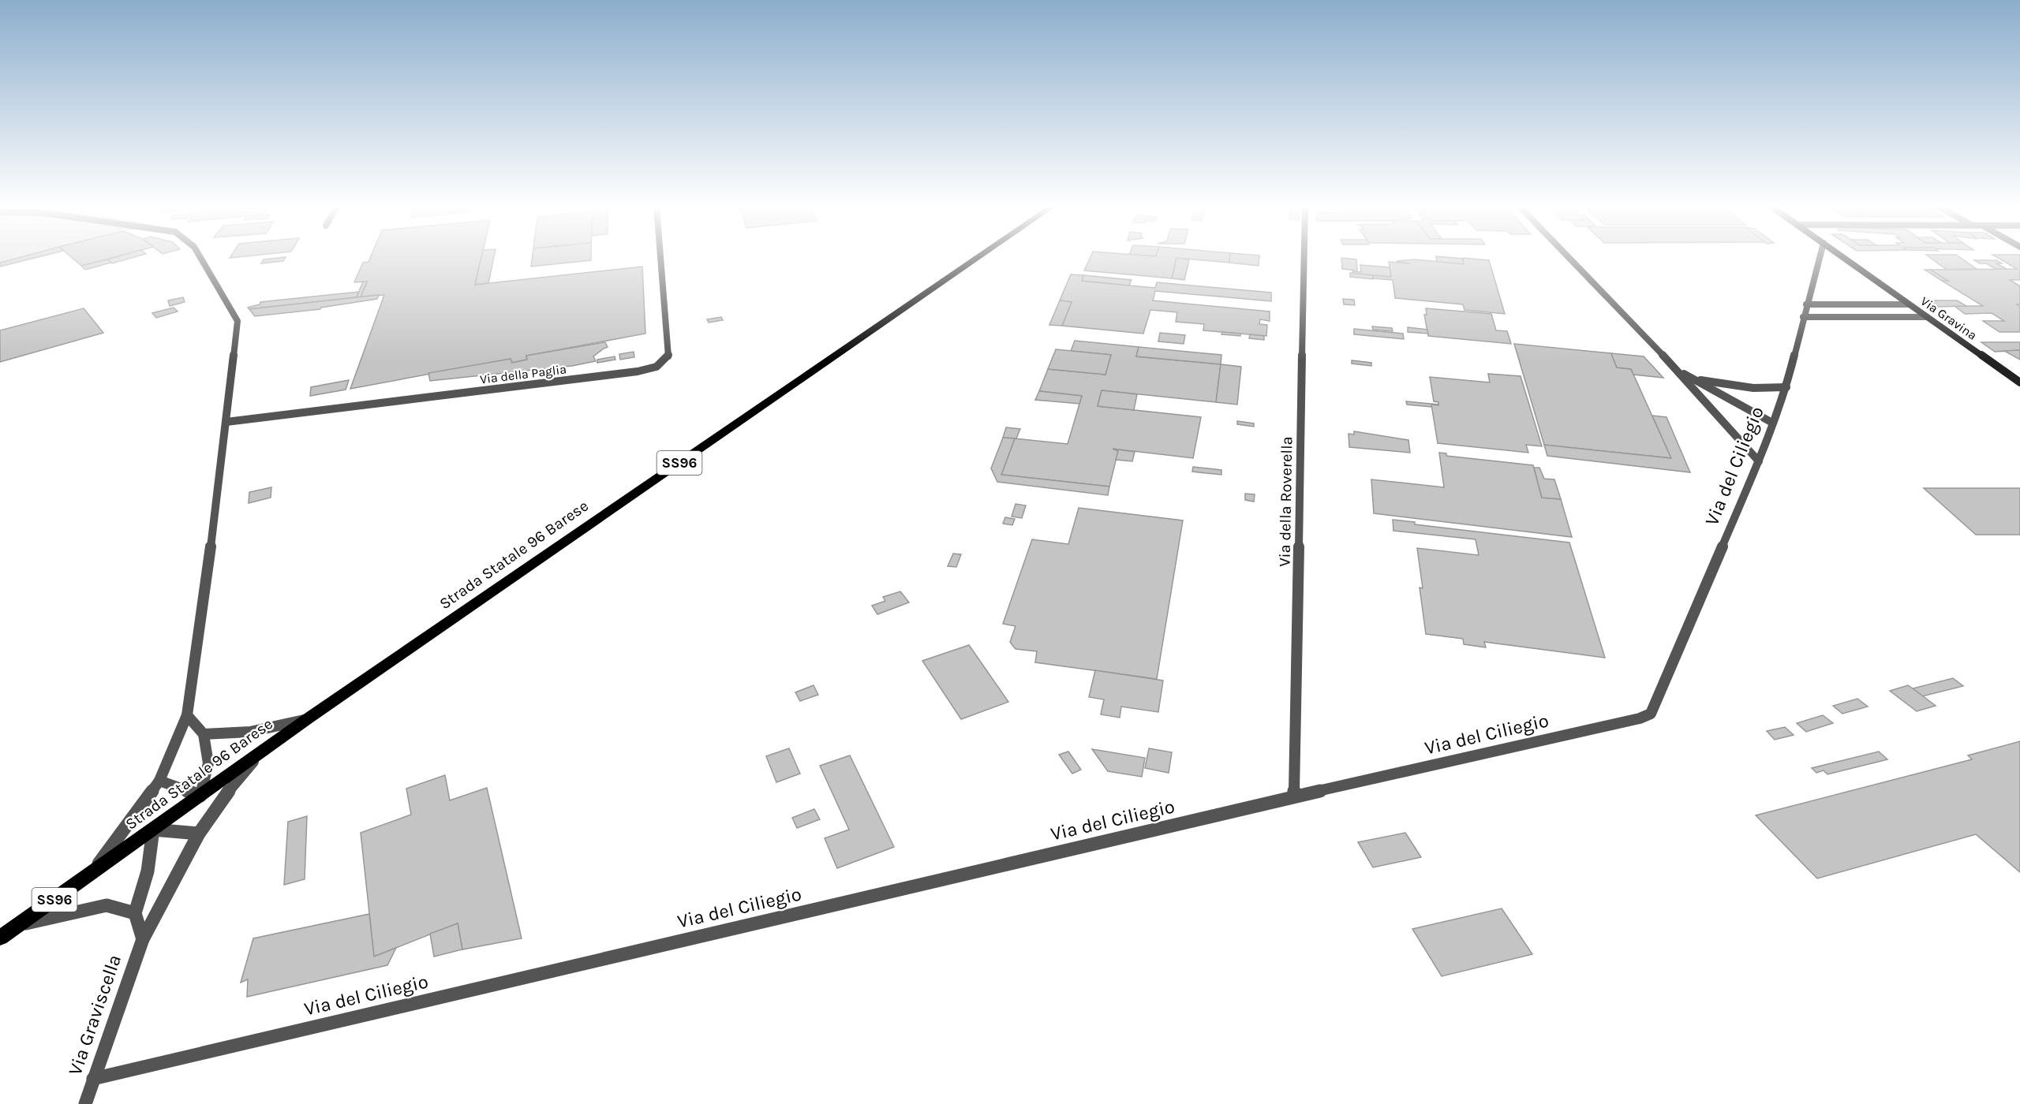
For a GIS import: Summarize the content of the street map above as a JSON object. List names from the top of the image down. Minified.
{"streets":{"main road":["Via Gravina","SS96","Strada Statale 96 Barese"],"street":["Via della Paglia","Via del Ciliegio","Via della Roverella","Via Graviscella"]},"crossings":[["Via del Ciliegio","Via della Roverella"],["Via del Ciliegio","Via Graviscella"],["Strada Statale 96 Barese","Via Graviscella"]]}
